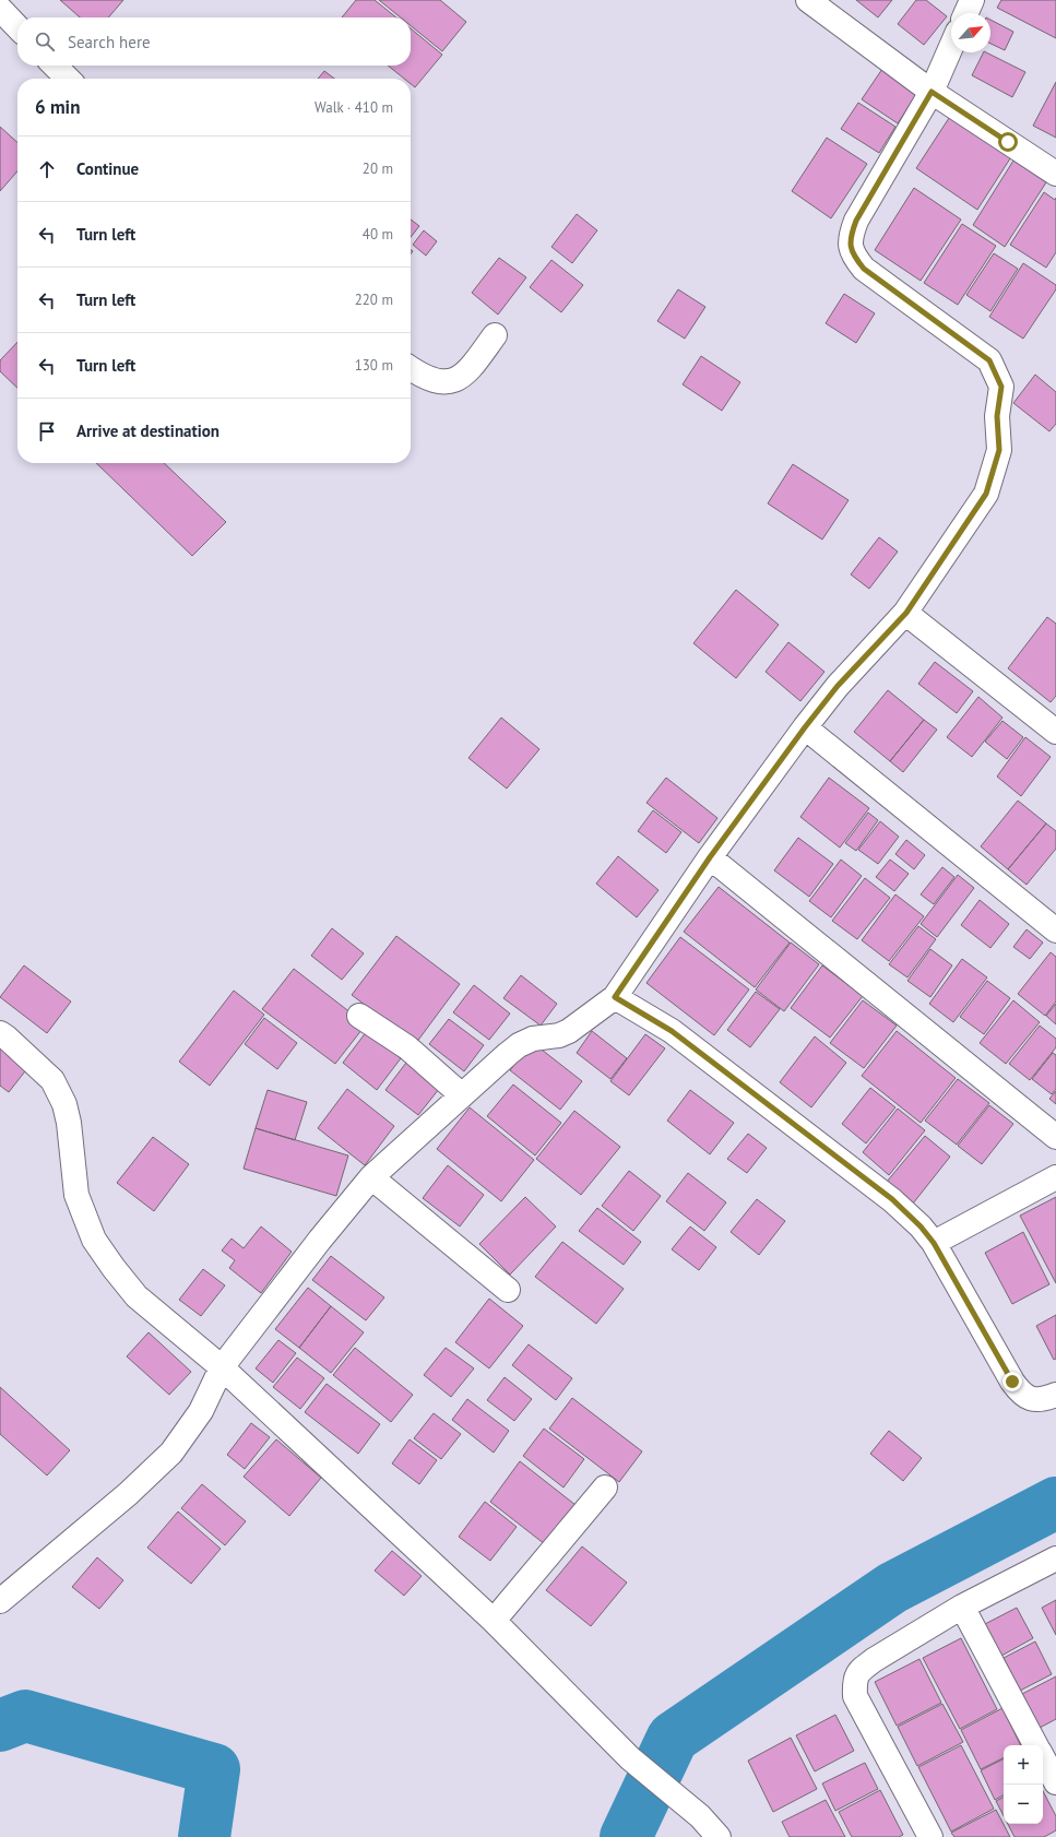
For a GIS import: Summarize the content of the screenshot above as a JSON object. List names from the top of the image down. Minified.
{"north":"top right","page":{"search":"Search here","heading":["6 min","Walk · 410 m"],"list":[["Continue","20 m"],["Turn left","40 m"],["Turn left","220 m"],["Turn left","130 m"],"Arrive at destination"],"map_buttons":["+","−"]}}
